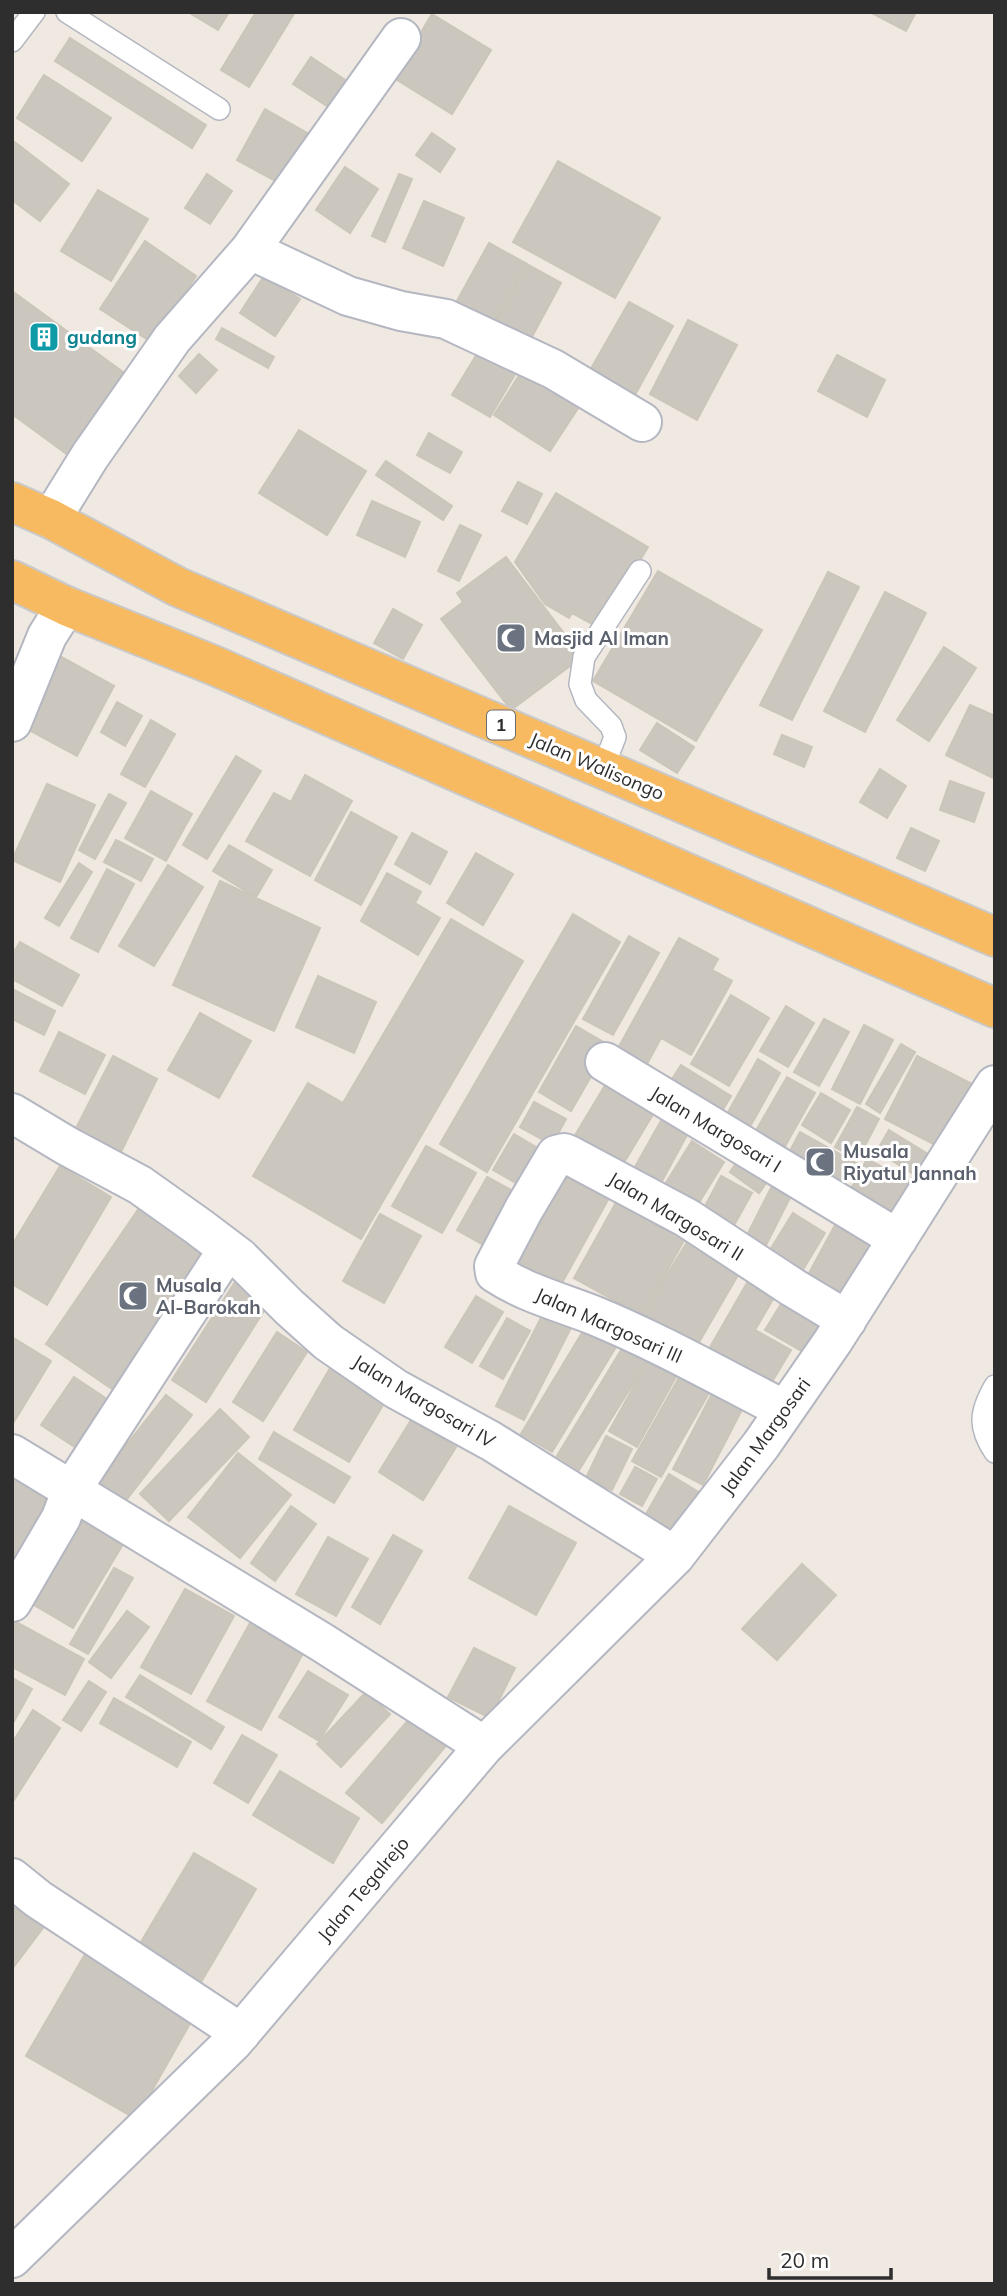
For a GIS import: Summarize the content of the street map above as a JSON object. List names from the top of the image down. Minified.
{"streets":{"highway":["1","Jalan Walisongo"],"street":["Jalan Margosari I","Jalan Margosari II","Jalan Margosari III","Jalan Margosari IV","Jalan Margosari","Jalan Tegalrejo"]},"crossings":[["Jalan Margosari I","Jalan Margosari"],["Jalan Margosari II","Jalan Margosari III"],["Jalan Margosari II","Jalan Margosari"],["Jalan Margosari III","Jalan Margosari"],["Jalan Margosari IV","Jalan Margosari"],["Jalan Margosari","Jalan Tegalrejo"]],"places":{"building":["gudang"],"mosque":["Masjid Al Iman","Musala Riyatul Jannah","Musala Al-Barokah"]},"scale_bar":"20 m"}
